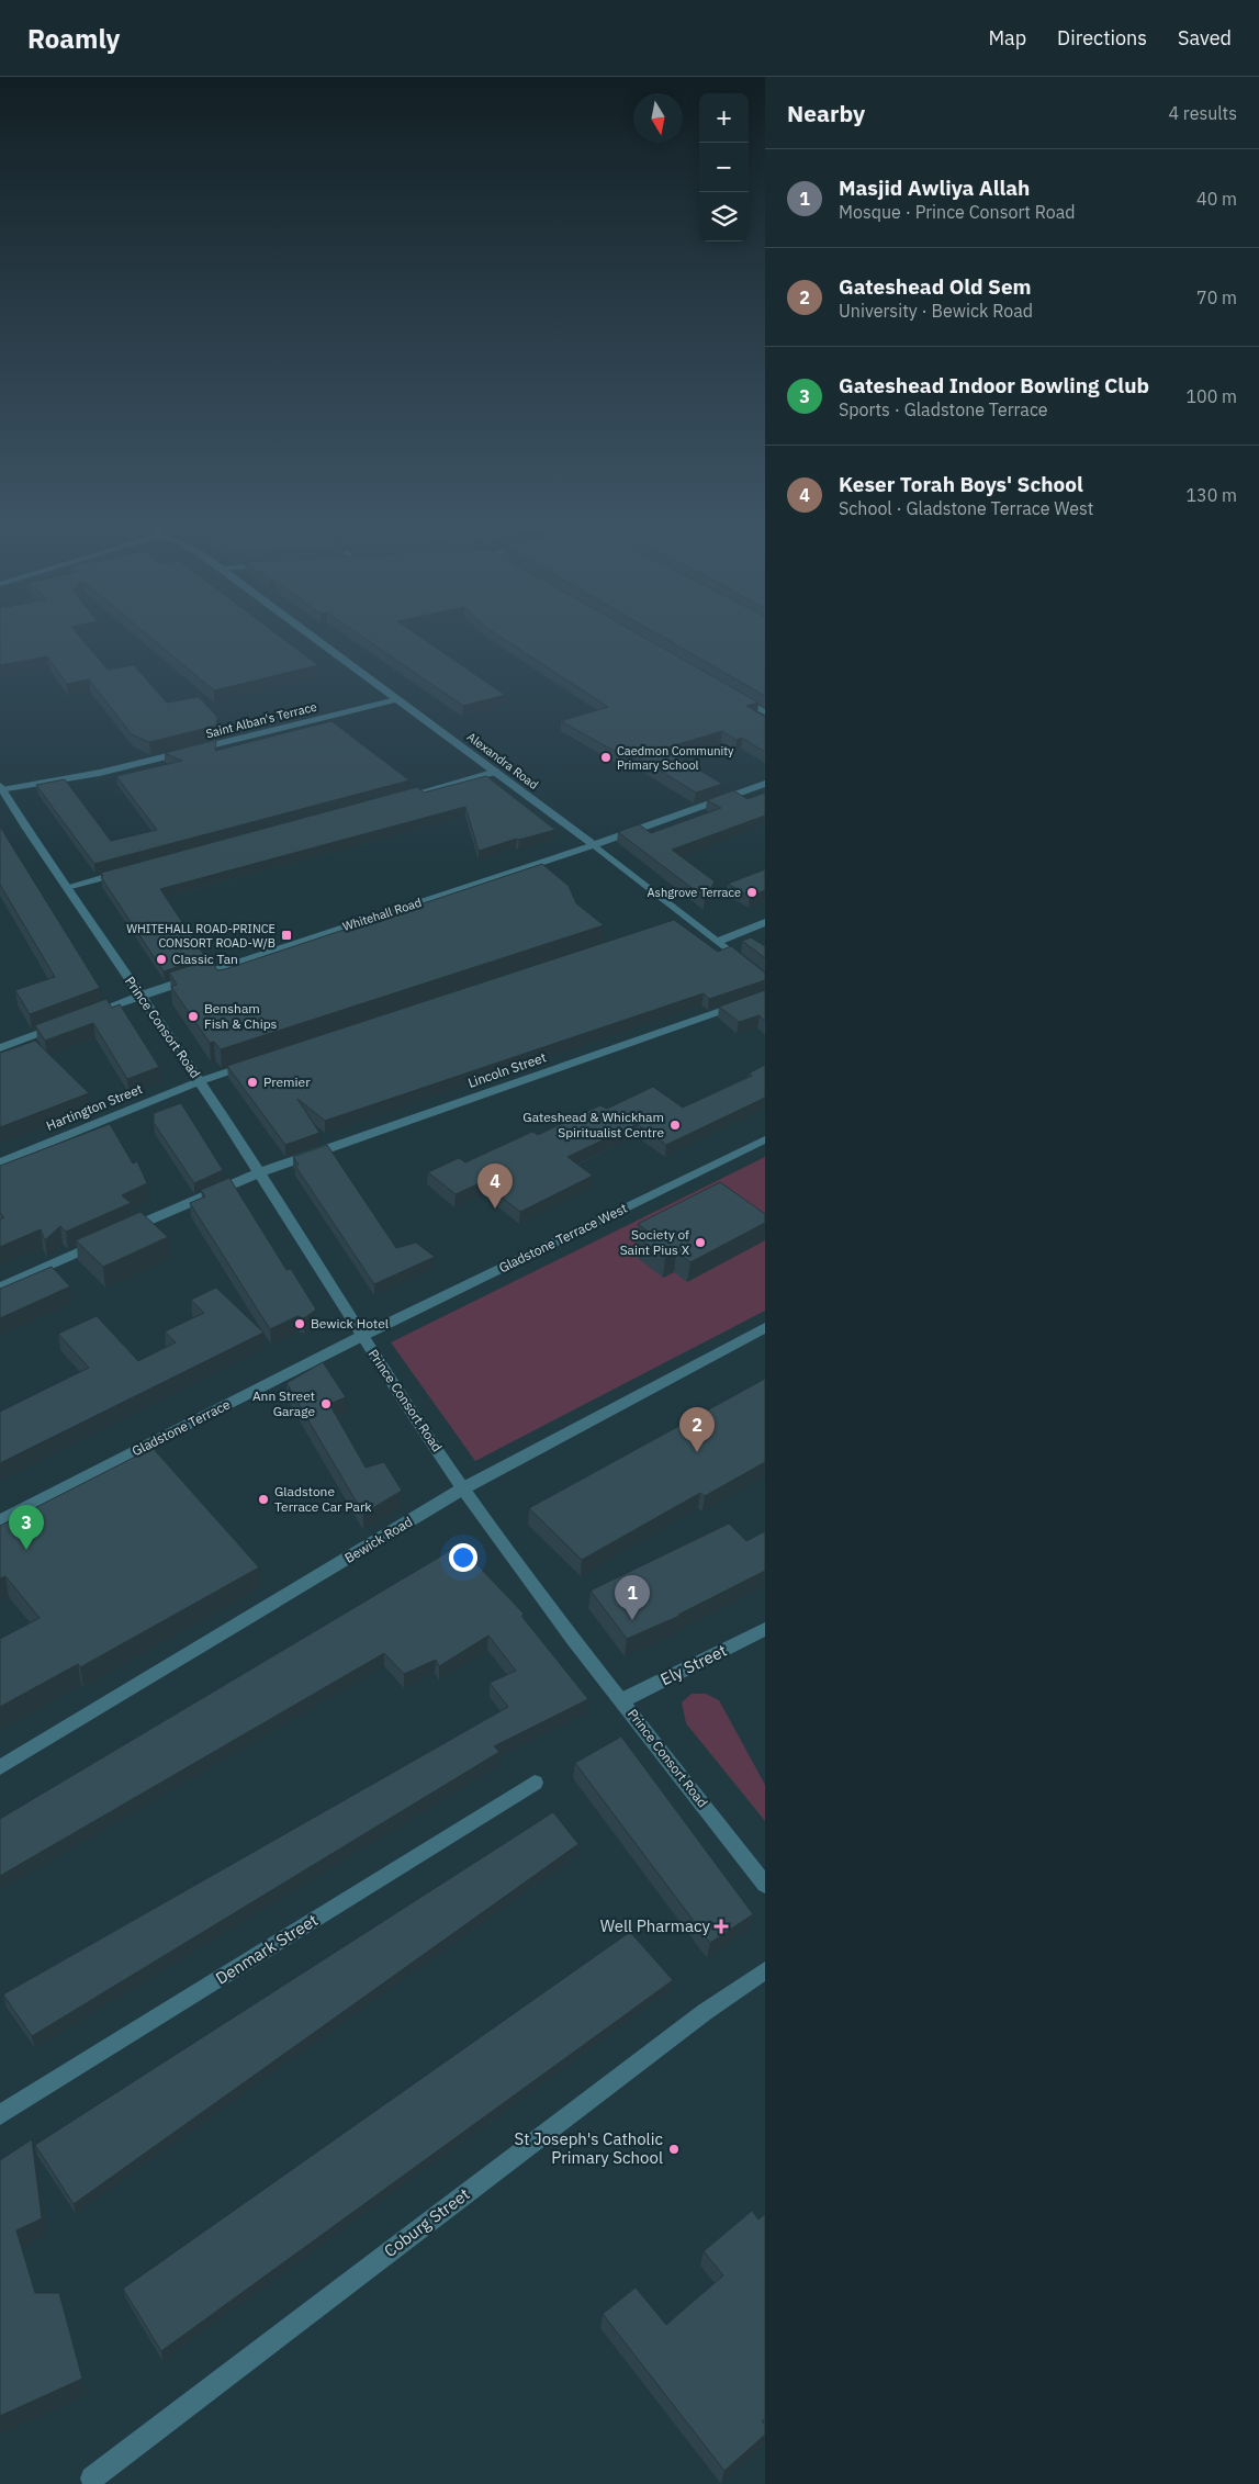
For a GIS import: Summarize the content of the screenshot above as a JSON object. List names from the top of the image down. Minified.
{"streets":{"street":["Saint Alban's Terrace","Alexandra Road","Whitehall Road","Prince Consort Road","Lincoln Street","Hartington Street","Gladstone Terrace West","Gladstone Terrace","Bewick Road","Ely Street","Denmark Street","Coburg Street"]},"crossings":[["Saint Alban's Terrace","Alexandra Road"],["Saint Alban's Terrace","Prince Consort Road"],["Alexandra Road","Whitehall Road"],["Whitehall Road","Prince Consort Road"],["Prince Consort Road","Lincoln Street"],["Prince Consort Road","Hartington Street"],["Prince Consort Road","Gladstone Terrace West"],["Prince Consort Road","Gladstone Terrace"],["Prince Consort Road","Bewick Road"],["Prince Consort Road","Ely Street"],["Gladstone Terrace West","Gladstone Terrace"]],"places":{"other":["Caedmon Community Primary School","Ashgrove Terrace","Classic Tan","Bensham Fish & Chips","Premier","Gateshead & Whickham Spiritualist Centre","Society of Saint Pius X","Bewick Hotel","Ann Street Garage","Gladstone Terrace Car Park","St Joseph's Catholic Primary School"],"transit":["WHITEHALL ROAD-PRINCE CONSORT ROAD-W/B"],"health":["Well Pharmacy"]},"north":"bottom","page":{"header":"Roamly","nav":["Map","Directions","Saved"],"heading":["Nearby","4 results"],"map_buttons":["+","−"],"list":[{"mark":"1","name":"Masjid Awliya Allah","note":"Mosque · Prince Consort Road","value":"40 m"},{"mark":"2","name":"Gateshead Old Sem","note":"University · Bewick Road","value":"70 m"},{"mark":"3","name":"Gateshead Indoor Bowling Club","note":"Sports · Gladstone Terrace","value":"100 m"},{"mark":"4","name":"Keser Torah Boys' School","note":"School · Gladstone Terrace West","value":"130 m"}],"pins":["4","2","3","1"]}}
